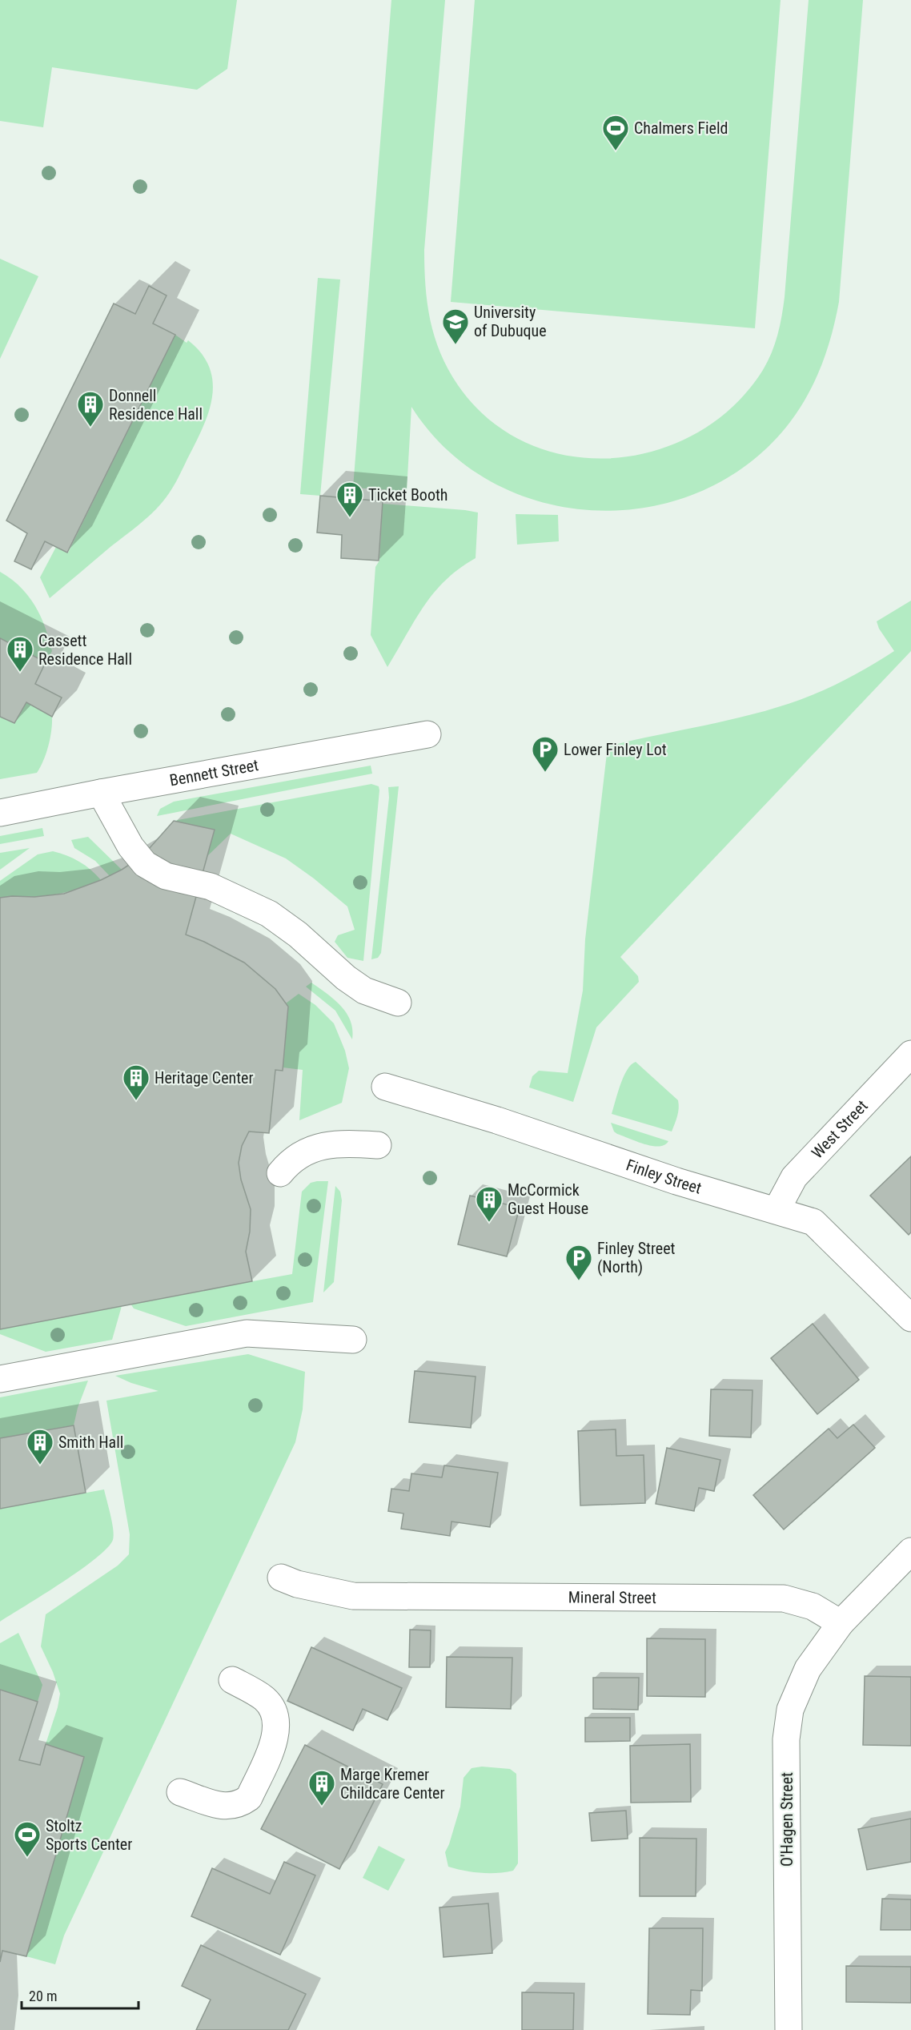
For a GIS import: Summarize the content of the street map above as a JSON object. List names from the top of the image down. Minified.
{"streets":{"street":["Bennett Street","West Street","Finley Street","Mineral Street","O'Hagen Street"]},"crossings":[["West Street","Finley Street"],["Mineral Street","O'Hagen Street"]],"places":{"sports":["Chalmers Field","Stoltz Sports Center"],"school or university":["University of Dubuque"],"building":["Donnell Residence Hall","Ticket Booth","Cassett Residence Hall","Heritage Center","McCormick Guest House","Smith Hall","Marge Kremer Childcare Center"],"parking":["Lower Finley Lot","Finley Street (North)"]},"scale_bar":"20 m"}
